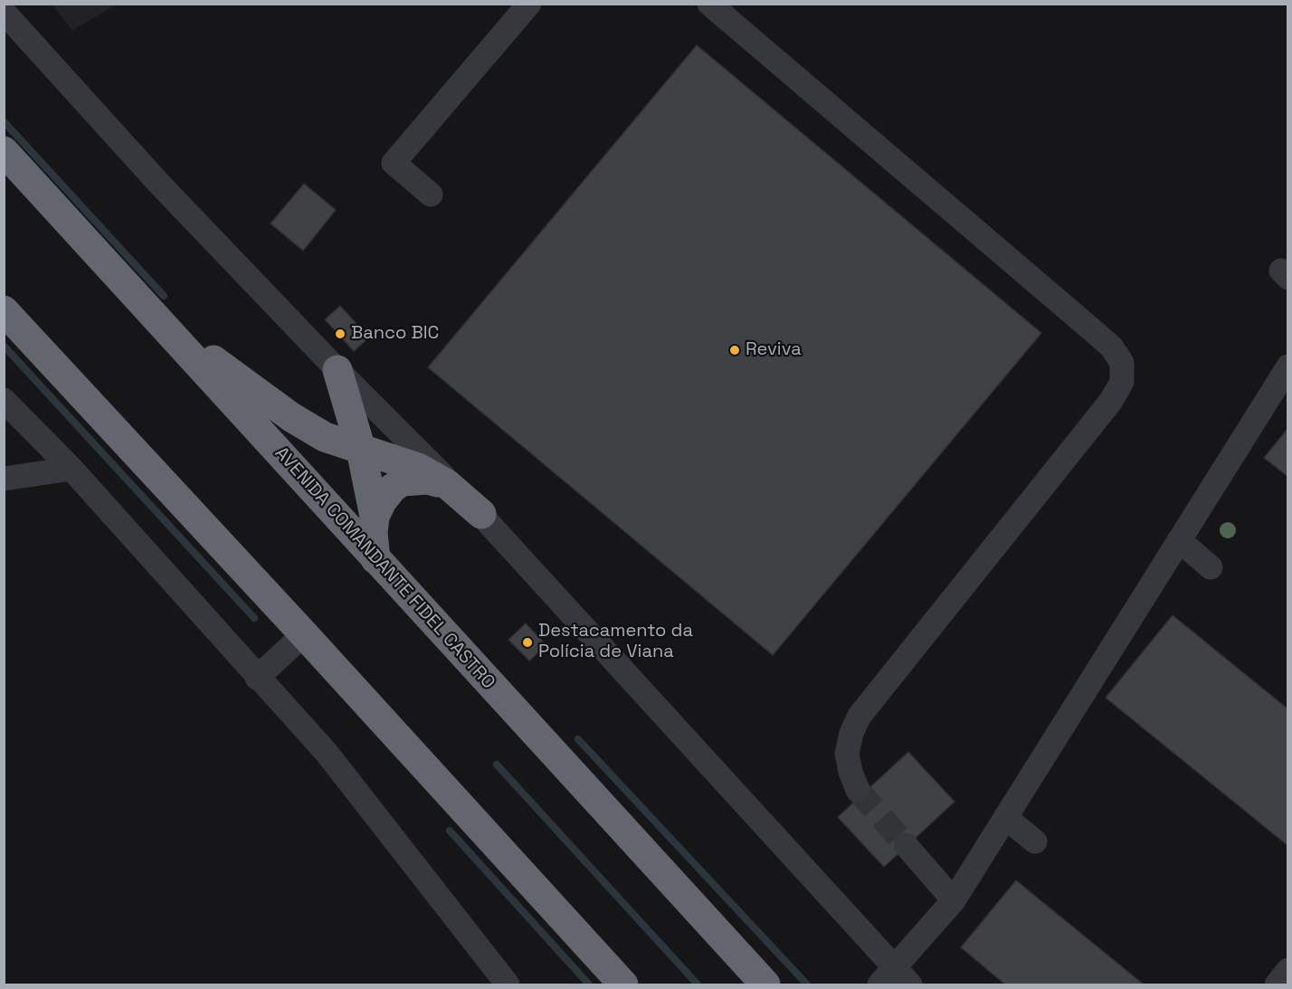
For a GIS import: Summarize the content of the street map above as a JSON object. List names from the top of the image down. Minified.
{"streets":{"highway":["AVENIDA COMANDANTE FIDEL CASTRO"]},"places":["Banco BIC","Reviva","Destacamento da Polícia de Viana"]}
